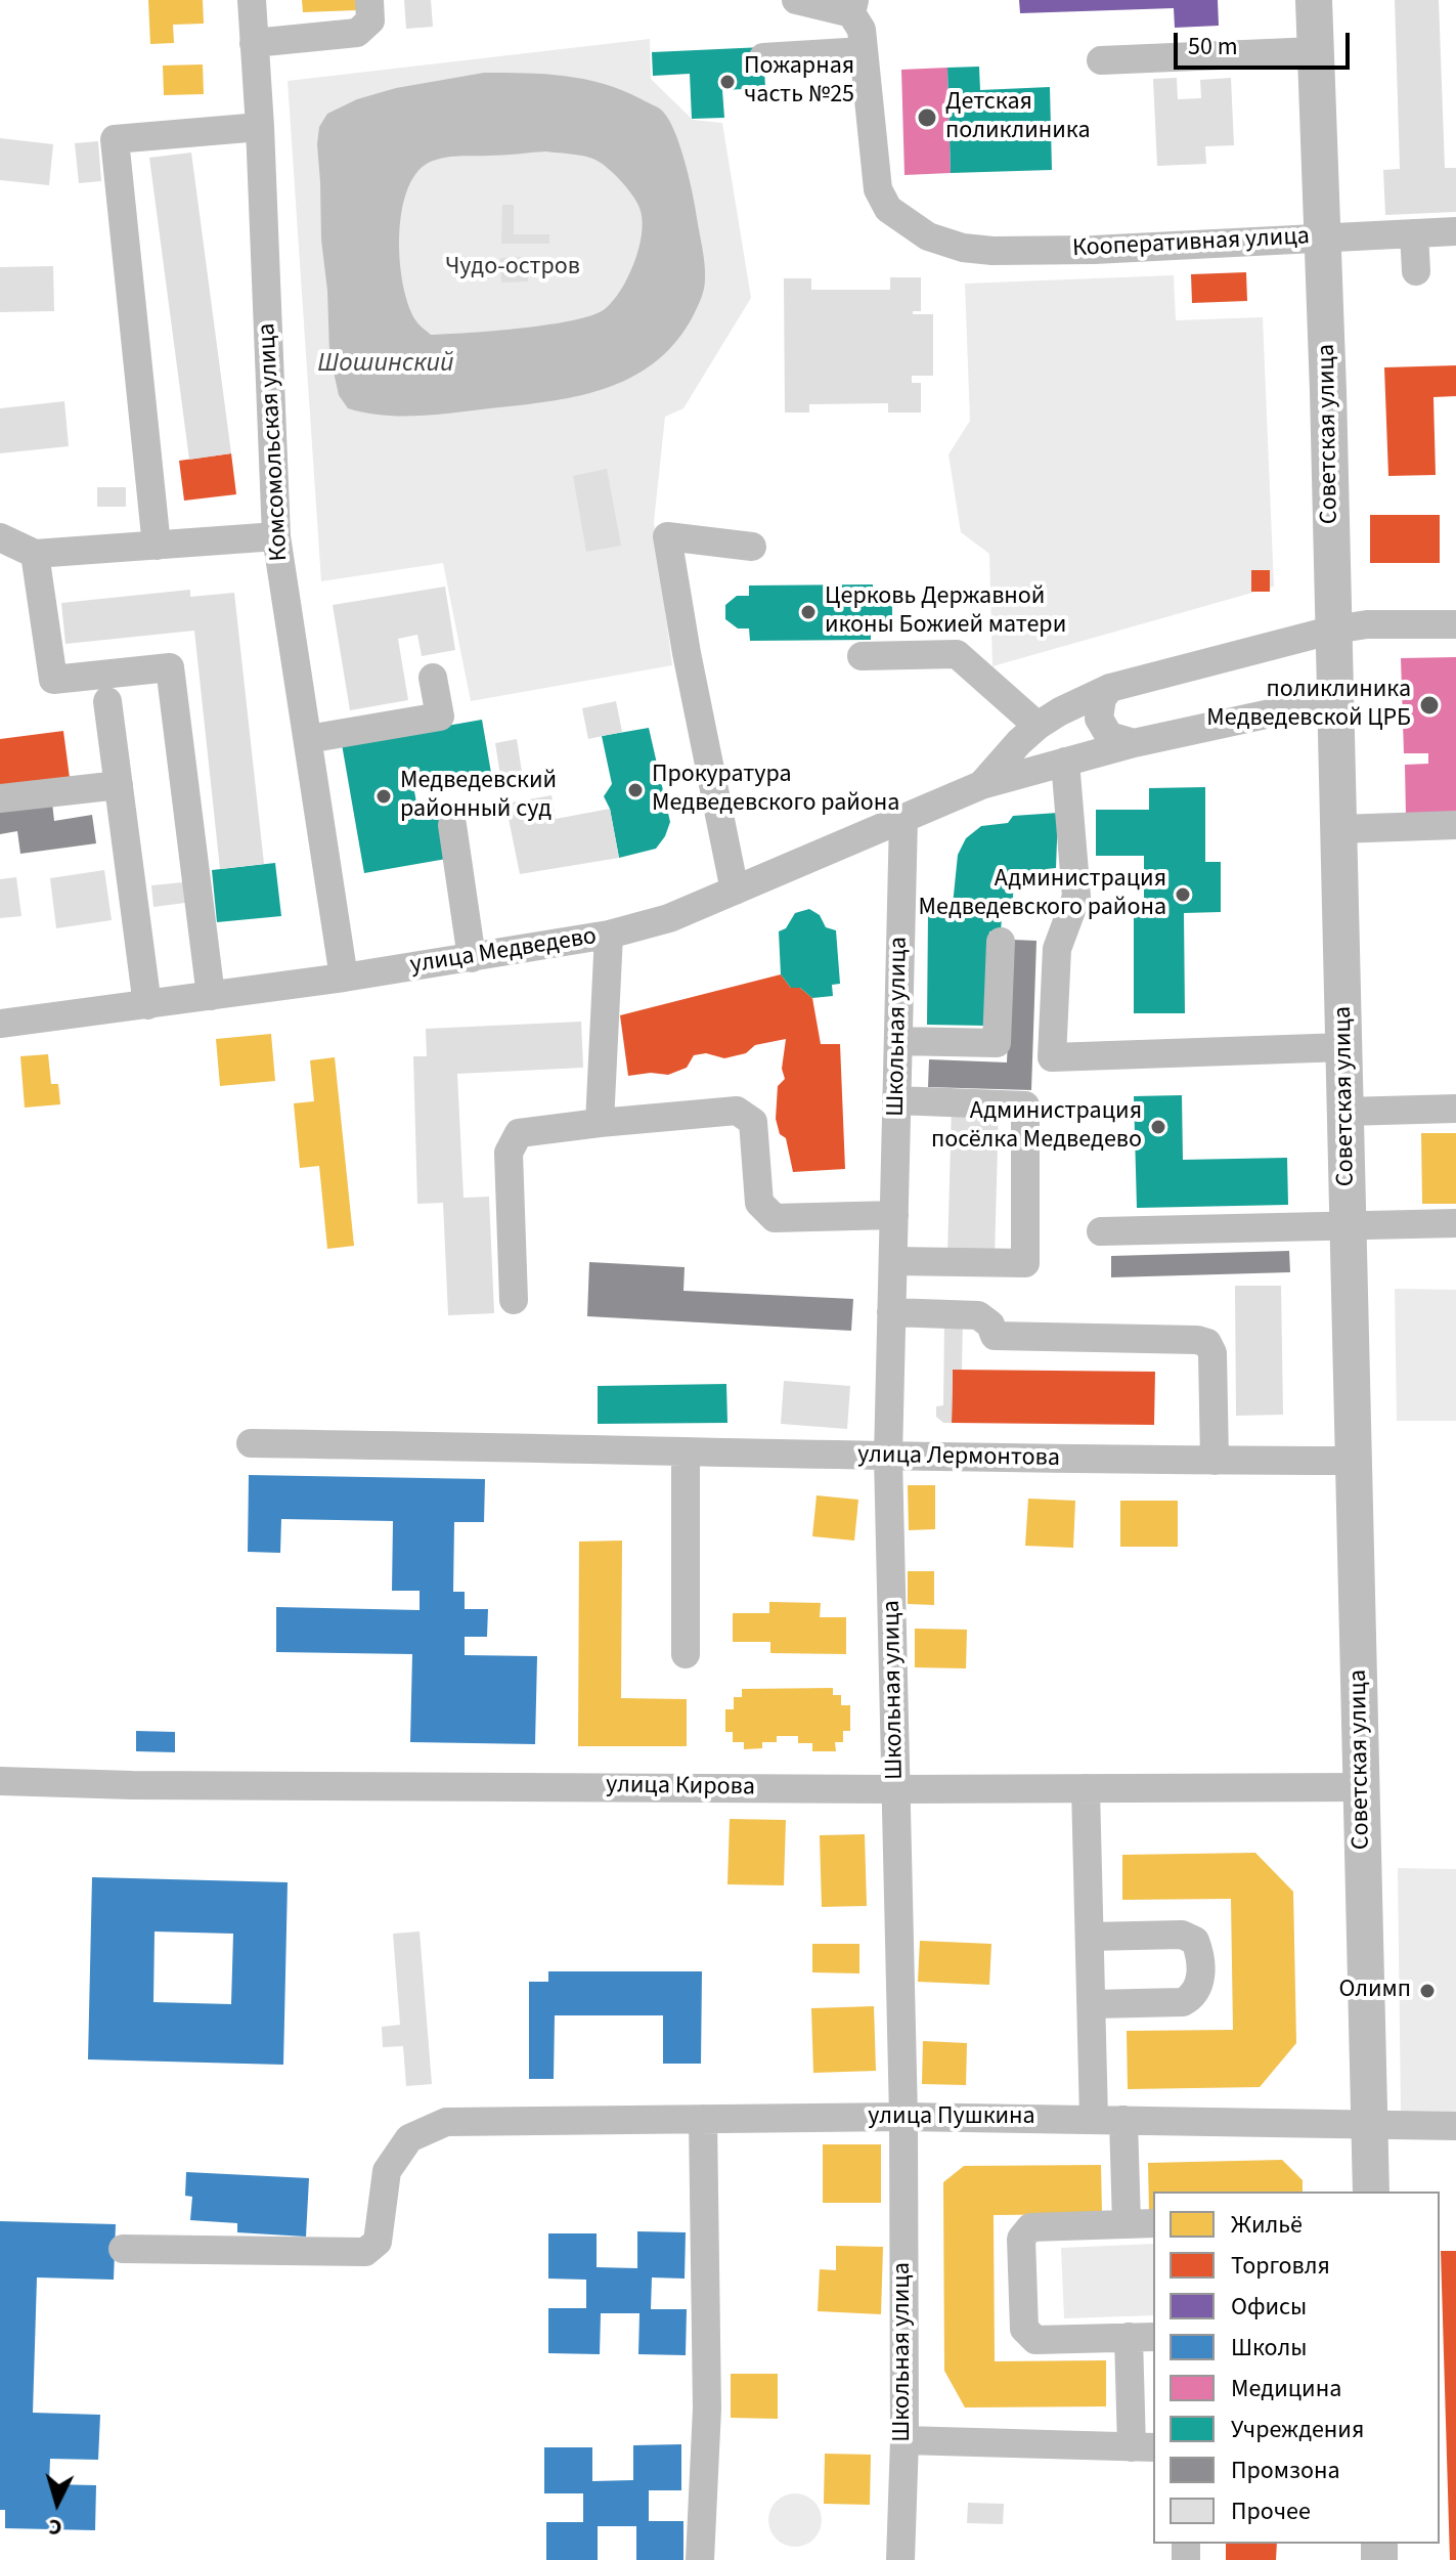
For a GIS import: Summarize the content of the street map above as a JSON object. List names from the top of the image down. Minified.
{"streets":{"main road":["Советская улица"],"street":["Кооперативная улица","Комсомольская улица","улица Медведево","Школьная улица","улица Лермонтова","улица Кирова","улица Пушкина"]},"crossings":[["Кооперативная улица","Советская улица"],["Советская улица","улица Медведево"],["Советская улица","улица Лермонтова"],["Советская улица","улица Кирова"],["Советская улица","улица Пушкина"],["Комсомольская улица","улица Медведево"],["улица Медведево","Школьная улица"],["Школьная улица","улица Лермонтова"],["Школьная улица","улица Кирова"],["Школьная улица","улица Пушкина"]],"water":["Шошинский"],"parks":["Чудо-остров"],"places":["Пожарная часть №25","Детская поликлиника","Церковь Державной иконы Божией матери","поликлиника Медведевской ЦРБ","Прокуратура Медведевского района","Медведевский районный суд","Администрация Медведевского района","Администрация посёлка Медведево","Олимп"],"legend":["Жильё","Торговля","Офисы","Школы","Медицина","Учреждения","Промзона","Прочее"],"scale_bar":"50 m","north":"bottom"}
